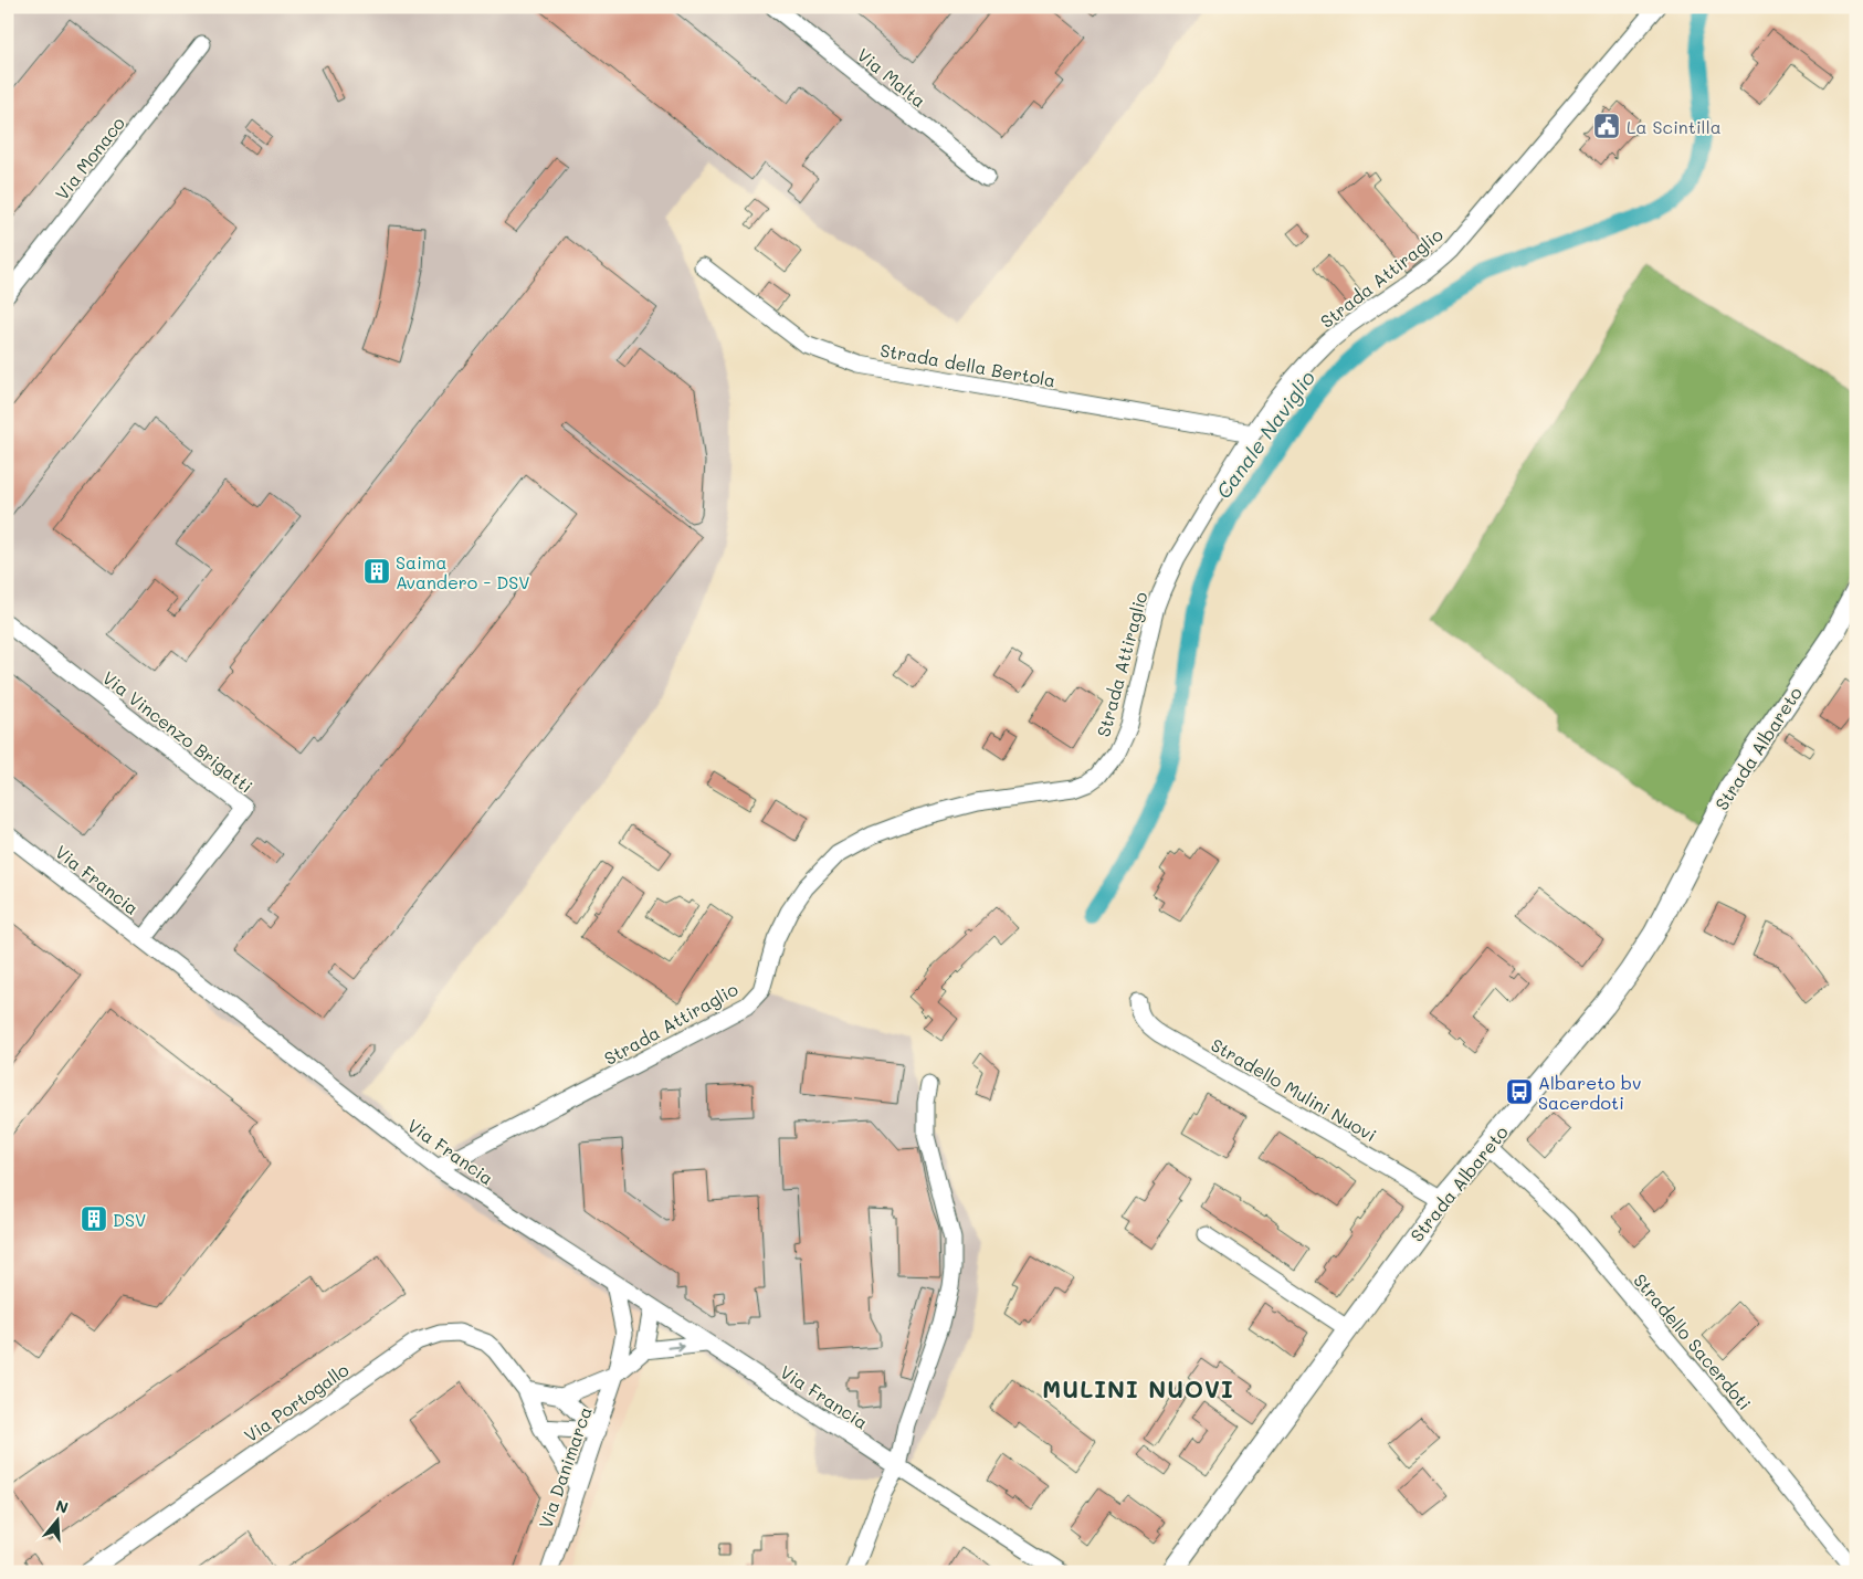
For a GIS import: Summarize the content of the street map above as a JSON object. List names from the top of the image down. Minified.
{"streets":{"street":["Via Malta","Via Monaco","Strada Attiraglio","Strada della Bertola","Via Vincenzo Brigatti","Strada Albareto","Via Francia","Stradello Mulini Nuovi","Stradello Sacerdoti","Via Portogallo","Via Danimarca"]},"crossings":[["Strada Attiraglio","Strada della Bertola"],["Strada Attiraglio","Via Francia"],["Via Vincenzo Brigatti","Via Francia"],["Strada Albareto","Stradello Mulini Nuovi"],["Strada Albareto","Stradello Sacerdoti"],["Via Francia","Via Danimarca"],["Via Portogallo","Via Danimarca"]],"districts":["MULINI NUOVI"],"water":["Canale Naviglio"],"places":{"public building":["La Scintilla"],"building":["Saima Avandero - DSV","DSV"],"bus stop":["Albareto bv Sacerdoti"]},"north":"top"}
